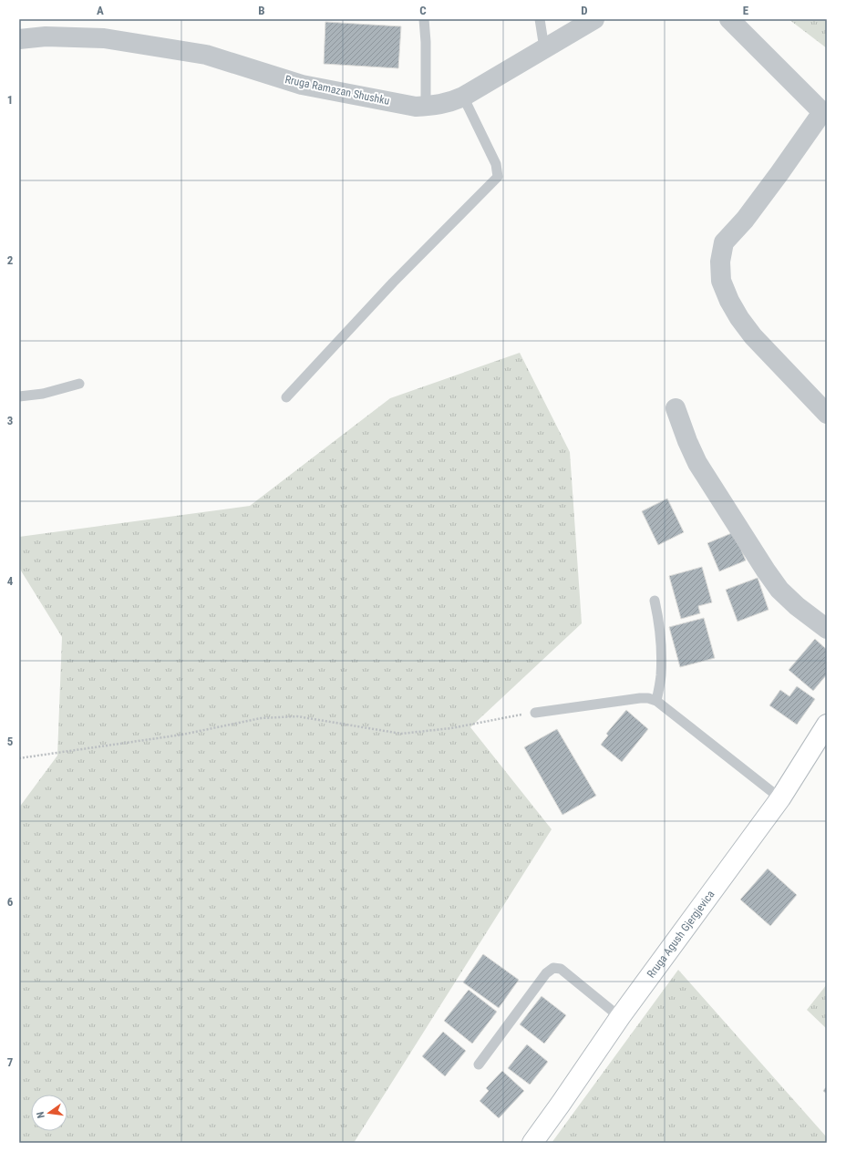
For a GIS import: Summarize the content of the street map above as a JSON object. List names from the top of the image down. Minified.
{"streets":{"main road":["Rruga Agush Gjergjevica"],"street":["Rruga Ramazan Shushku"]},"north":"left","grid":{"columns":["A","B","C","D","E"],"rows":["1","2","3","4","5","6","7"]}}
